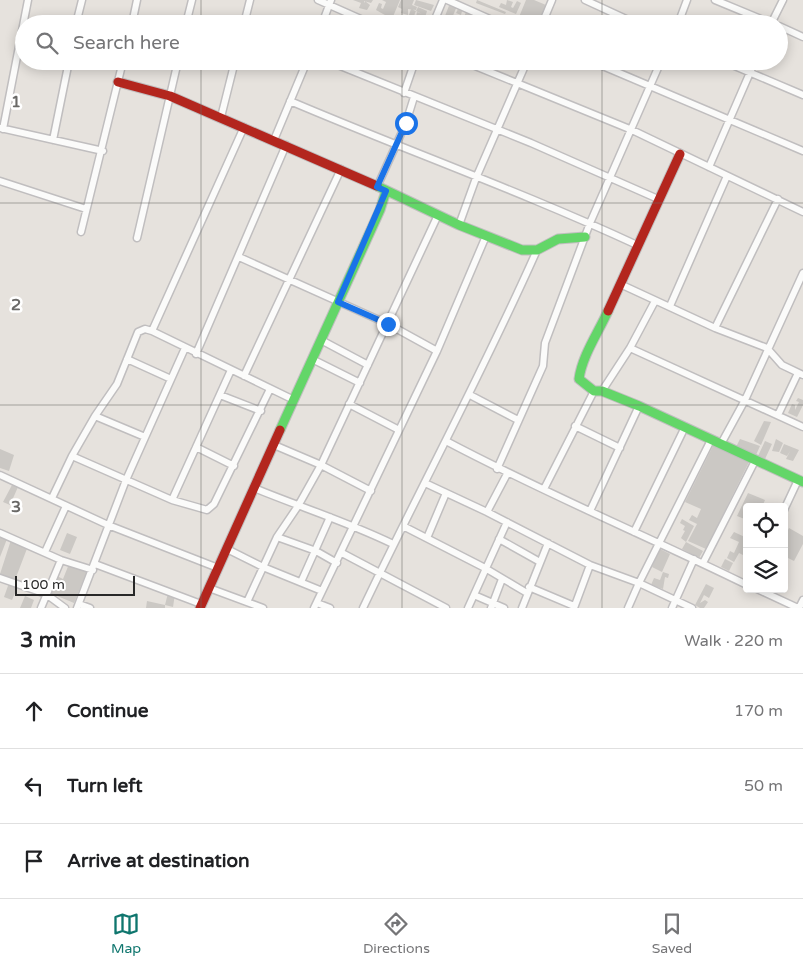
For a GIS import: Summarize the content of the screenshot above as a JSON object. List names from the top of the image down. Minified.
{"scale_bar":"100 m","page":{"search":"Search here","scale":"100 m","heading":["3 min","Walk · 220 m"],"list":[["Continue","170 m"],["Turn left","50 m"],"Arrive at destination"],"nav":["Map","Directions","Saved"]},"grid":{"rows":["1","2","3"]}}
